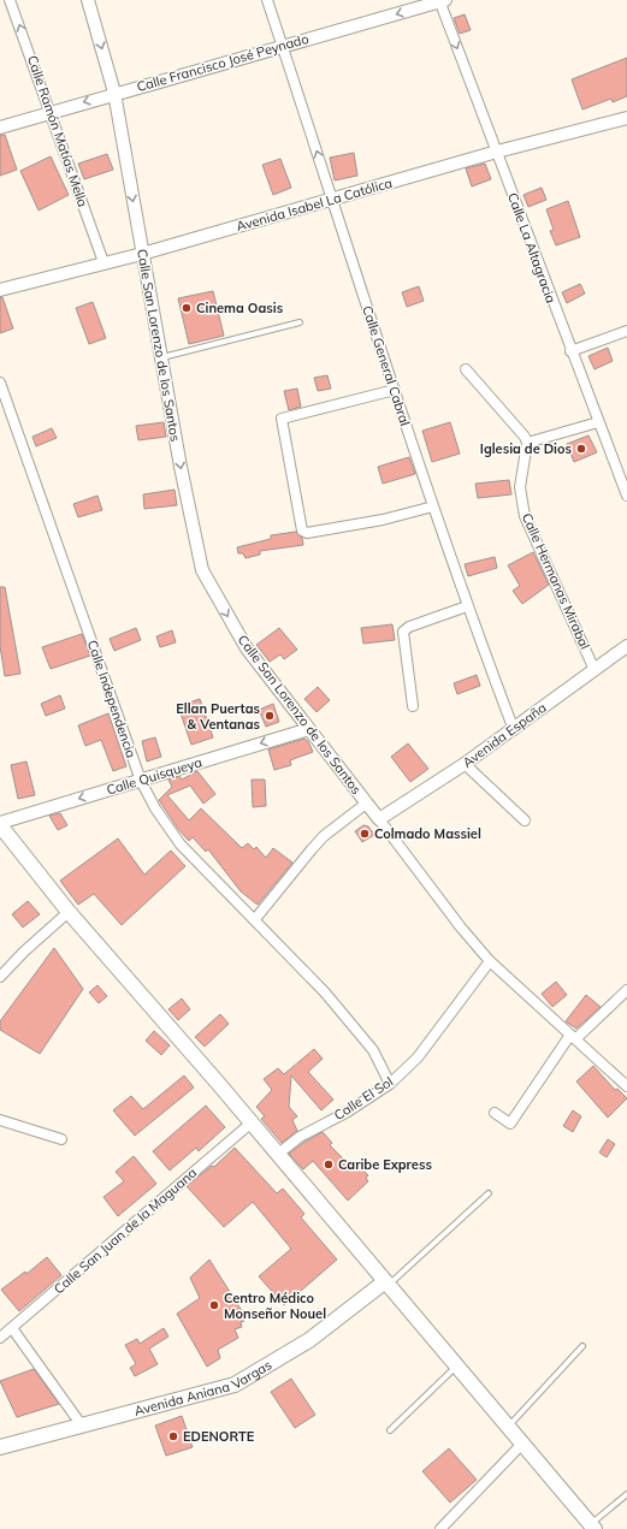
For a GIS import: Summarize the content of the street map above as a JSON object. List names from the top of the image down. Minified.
{"streets":{"main road":["Avenida Aniana Vargas"],"street":["Calle Francisco José Peynado","Calle Ramón Matías Mella","Avenida Isabel La Católica","Calle La Altagracia","Calle San Lorenzo de los Santos","Calle General Cabral","Calle Hermanas Mirabal","Calle Independencia","Avenida España","Calle Quisqueya","Calle El Sol","Calle San Juan de la Maguana"]},"crossings":[["Calle Francisco José Peynado","Calle Ramón Matías Mella"],["Calle Francisco José Peynado","Calle La Altagracia"],["Calle Francisco José Peynado","Calle San Lorenzo de los Santos"],["Calle Francisco José Peynado","Calle General Cabral"],["Calle Ramón Matías Mella","Avenida Isabel La Católica"],["Avenida Isabel La Católica","Calle La Altagracia"],["Avenida Isabel La Católica","Calle San Lorenzo de los Santos"],["Avenida Isabel La Católica","Calle General Cabral"],["Calle San Lorenzo de los Santos","Avenida España"],["Calle San Lorenzo de los Santos","Calle Quisqueya"],["Calle San Lorenzo de los Santos","Calle El Sol"],["Calle General Cabral","Avenida España"],["Calle Hermanas Mirabal","Avenida España"],["Calle Independencia","Calle Quisqueya"],["Calle Independencia","Calle El Sol"]],"one_way":["Calle Francisco José Peynado","Calle Ramón Matías Mella","Calle San Lorenzo de los Santos","Calle Quisqueya"],"places":["Cinema Oasis","Iglesia de Dios","Ellan Puertas & Ventanas","Colmado Massiel","Caribe Express","Centro Médico Monseñor Nouel","EDENORTE"]}
